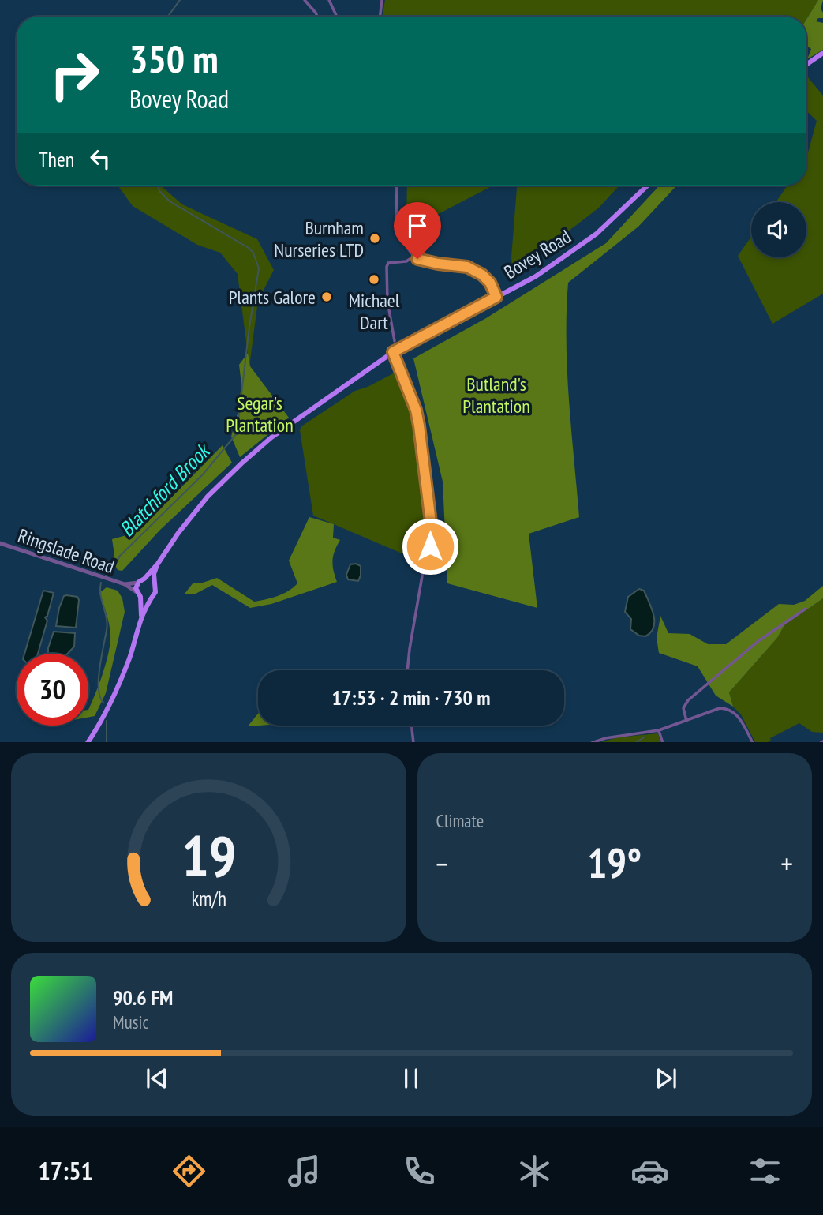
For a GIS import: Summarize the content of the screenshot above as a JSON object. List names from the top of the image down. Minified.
{"streets":{"main road":["Bovey Road"],"street":["Ringslade Road"]},"water":["Blatchford Brook"],"parks":["Butland's Plantation","Segar's Plantation"],"places":["Burnham Nurseries LTD","Michael Dart","Plants Galore"],"page":{"turn":["350 m","Bovey Road"],"then":"Then","limit":"30","trip":"17:53 · 2 min · 730 m","tile":"Climate","heat":["−","19°","+"],"song":["90.6 FM","Music"],"tabs":"17:51","gauge":["19","km/h"]}}
